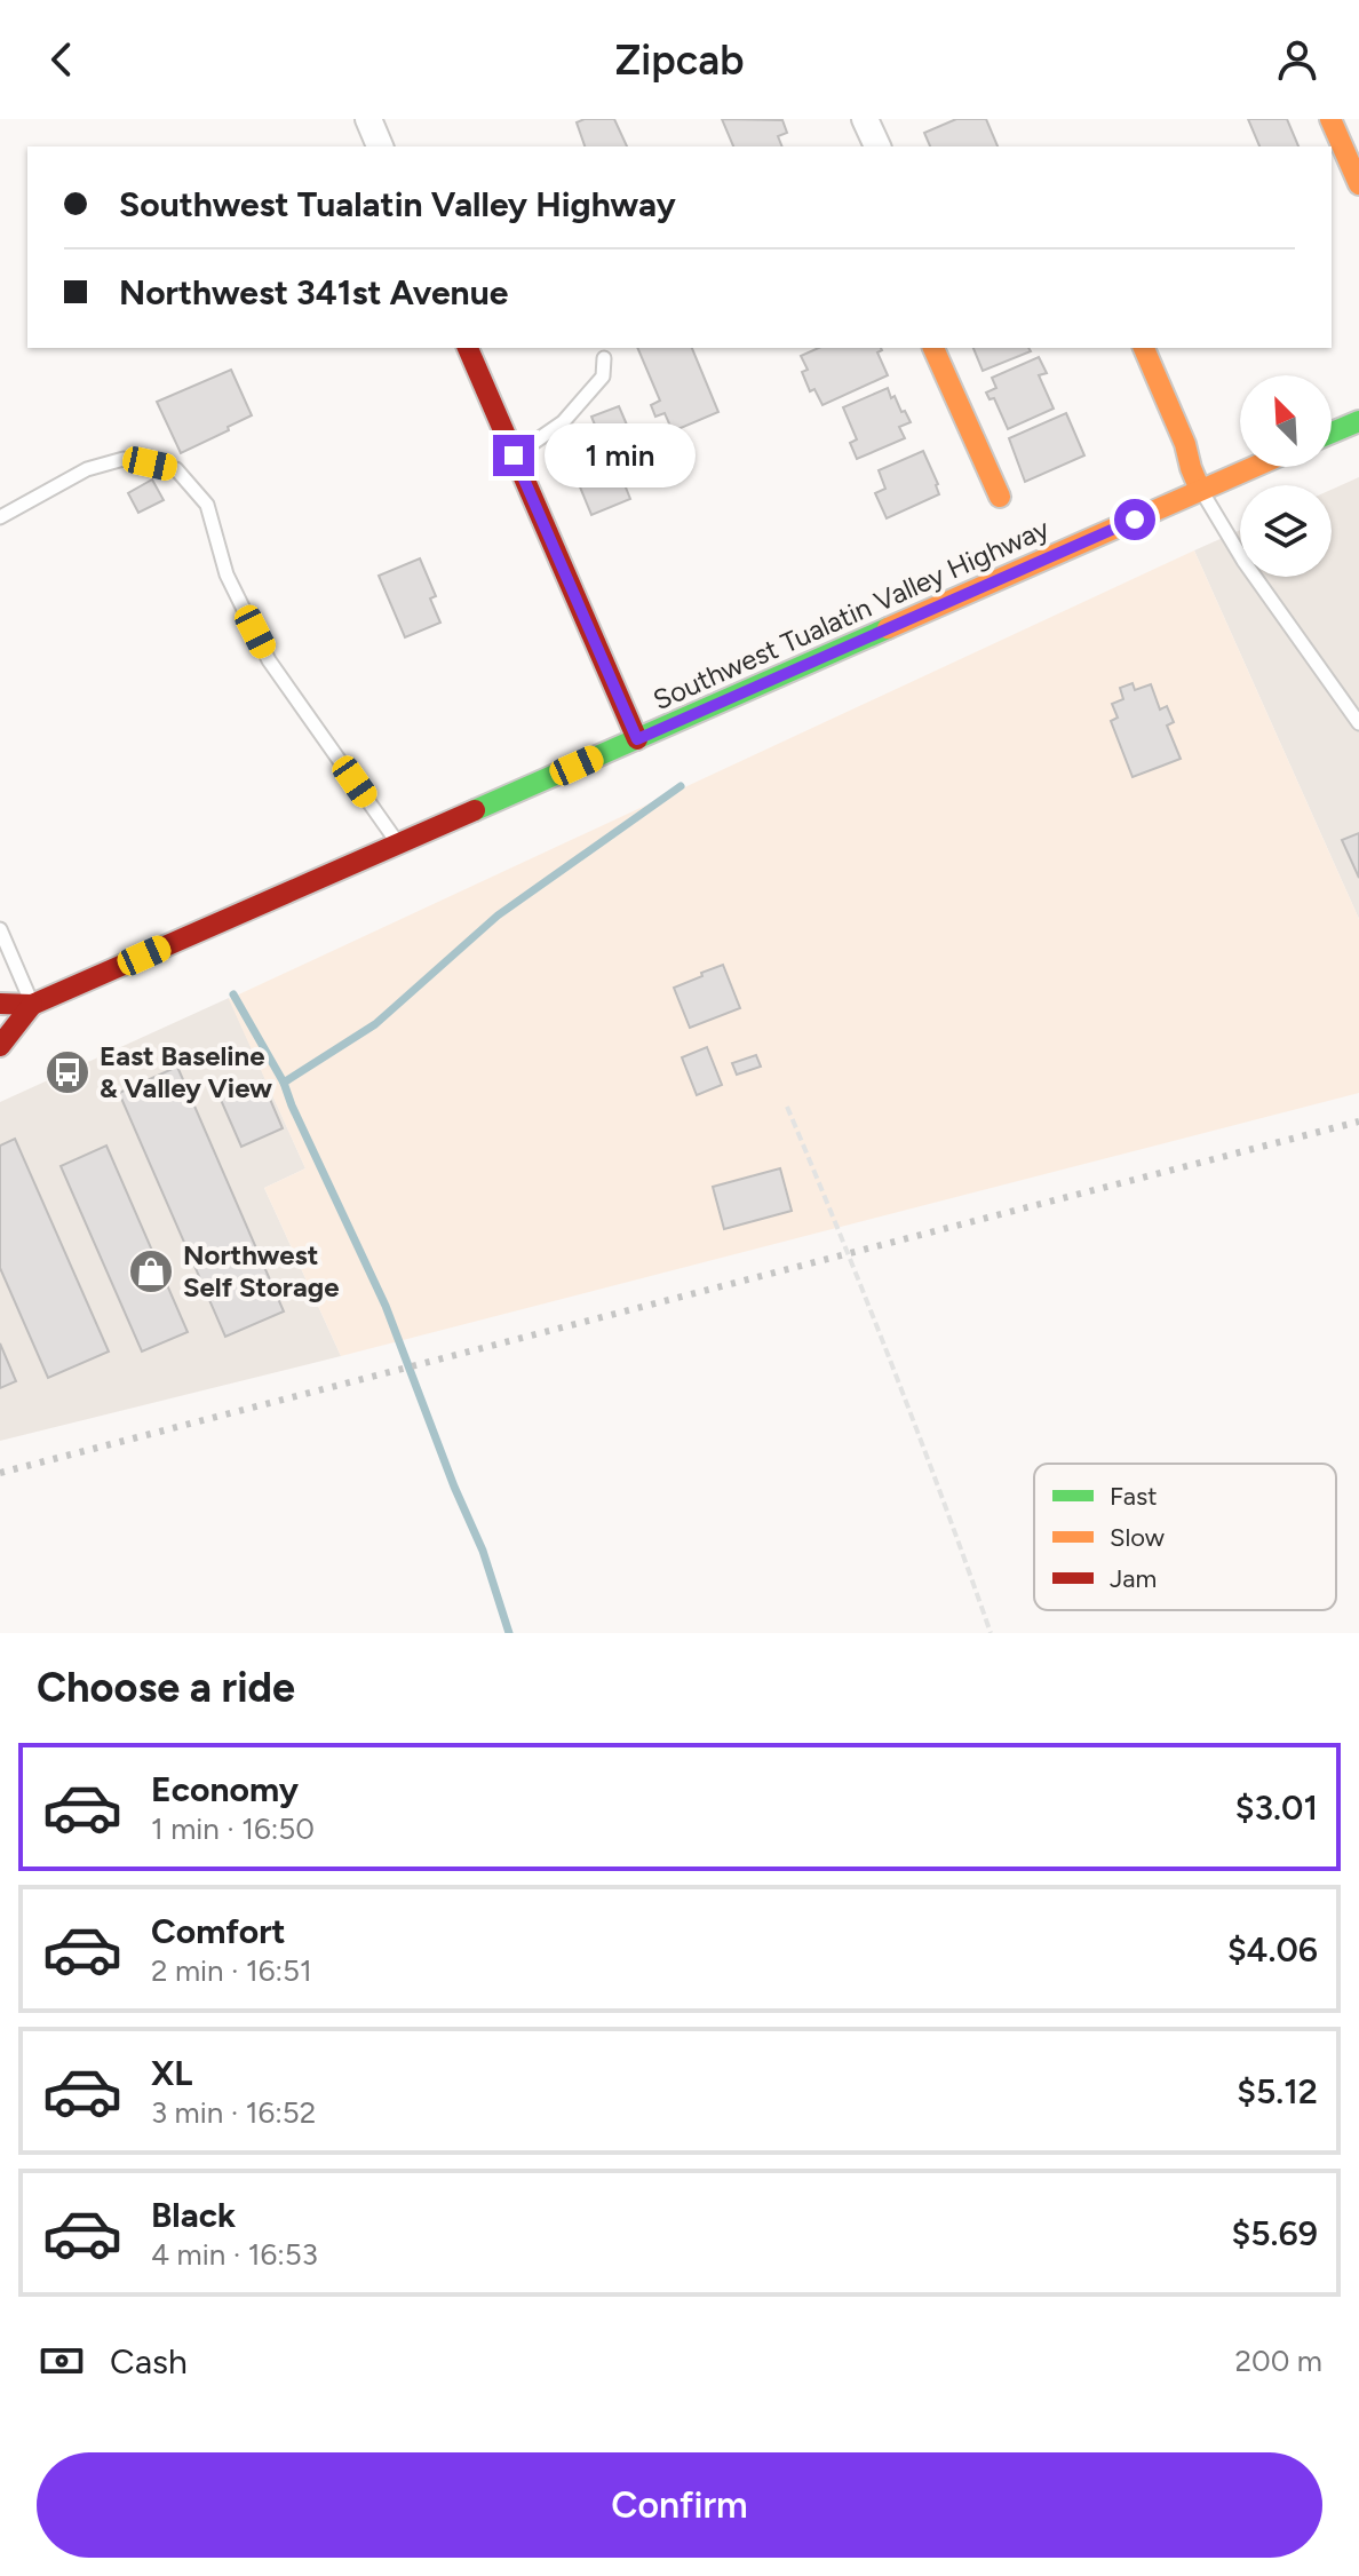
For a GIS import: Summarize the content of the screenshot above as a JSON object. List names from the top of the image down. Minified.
{"streets":{"main road":["Southwest Tualatin Valley Highway"]},"places":{"bus stop":["East Baseline & Valley View"],"shop":["Northwest Self Storage"]},"legend":["Fast","Slow","Jam"],"north":"top left","page":{"header":"Zipcab","banner":["Southwest Tualatin Valley Highway","Northwest 341st Avenue"],"bubble":"1 min","heading":"Choose a ride","list":[{"name":"Economy","note":"1 min · 16:50","value":"$3.01"},{"name":"Comfort","note":"2 min · 16:51","value":"$4.06"},{"name":"XL","note":"3 min · 16:52","value":"$5.12"},{"name":"Black","note":"4 min · 16:53","value":"$5.69"}],"pay":["Cash","200 m"],"buttons":"Confirm"}}
